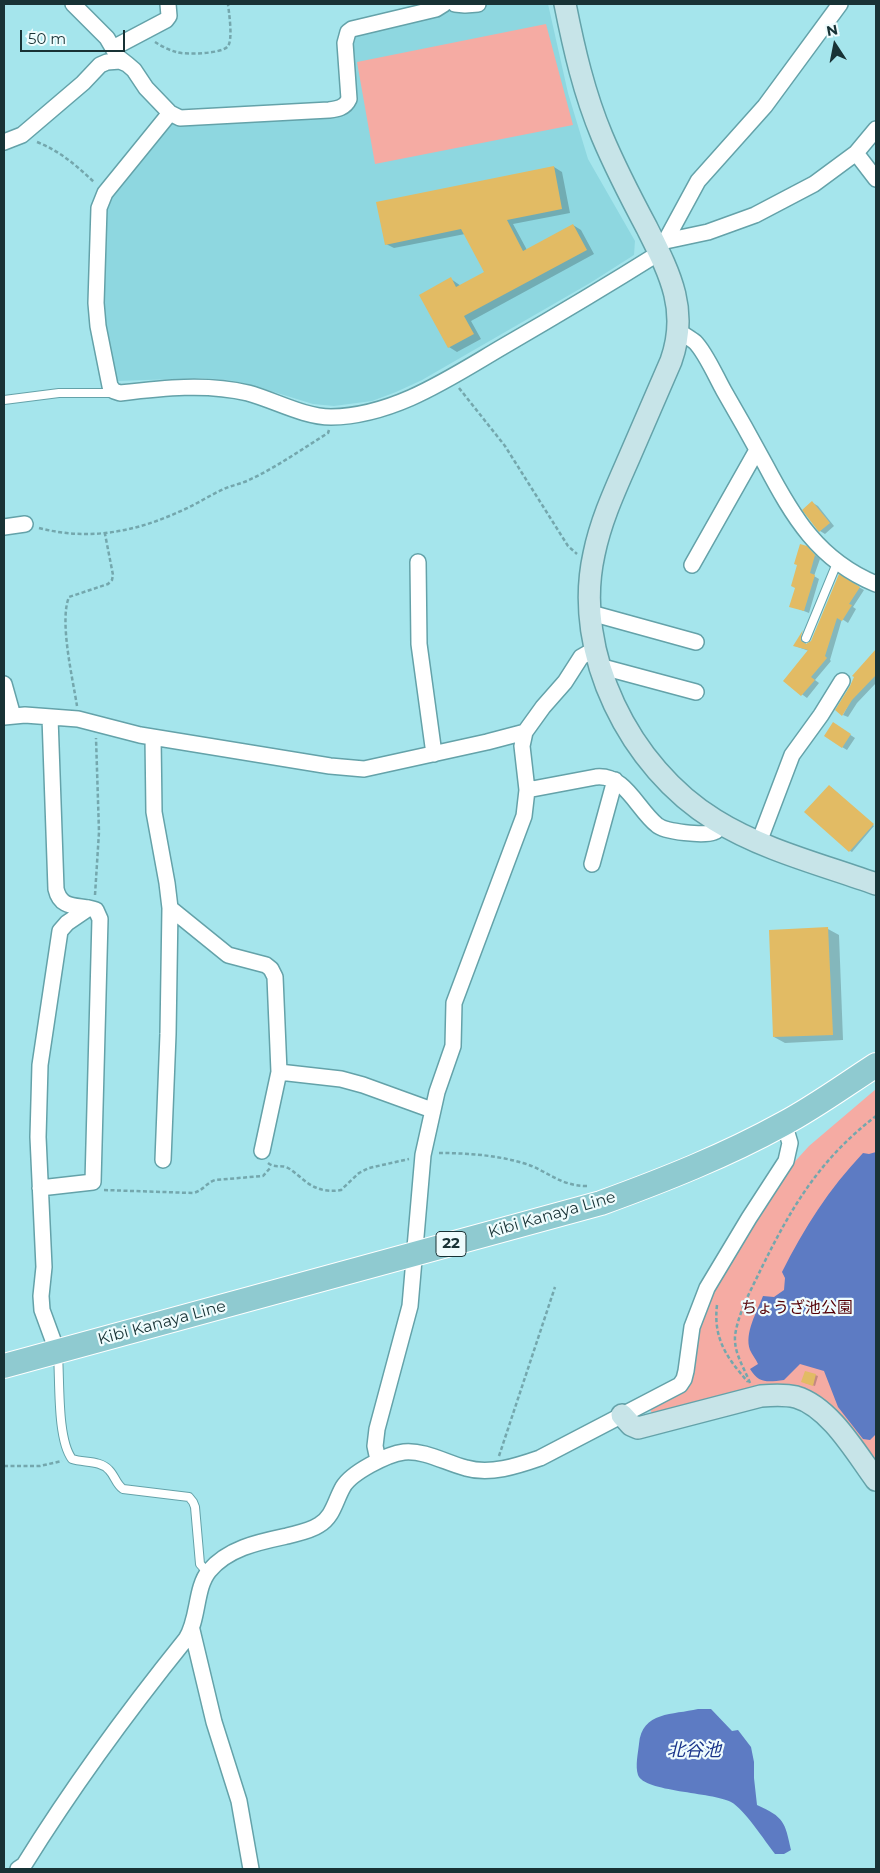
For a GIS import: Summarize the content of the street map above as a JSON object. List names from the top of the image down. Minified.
{"streets":{"main road":["Kibi Kanaya Line","22"]},"water":["北谷池"],"parks":["ちょうざ池公園"],"scale_bar":"50 m","north":"top"}
